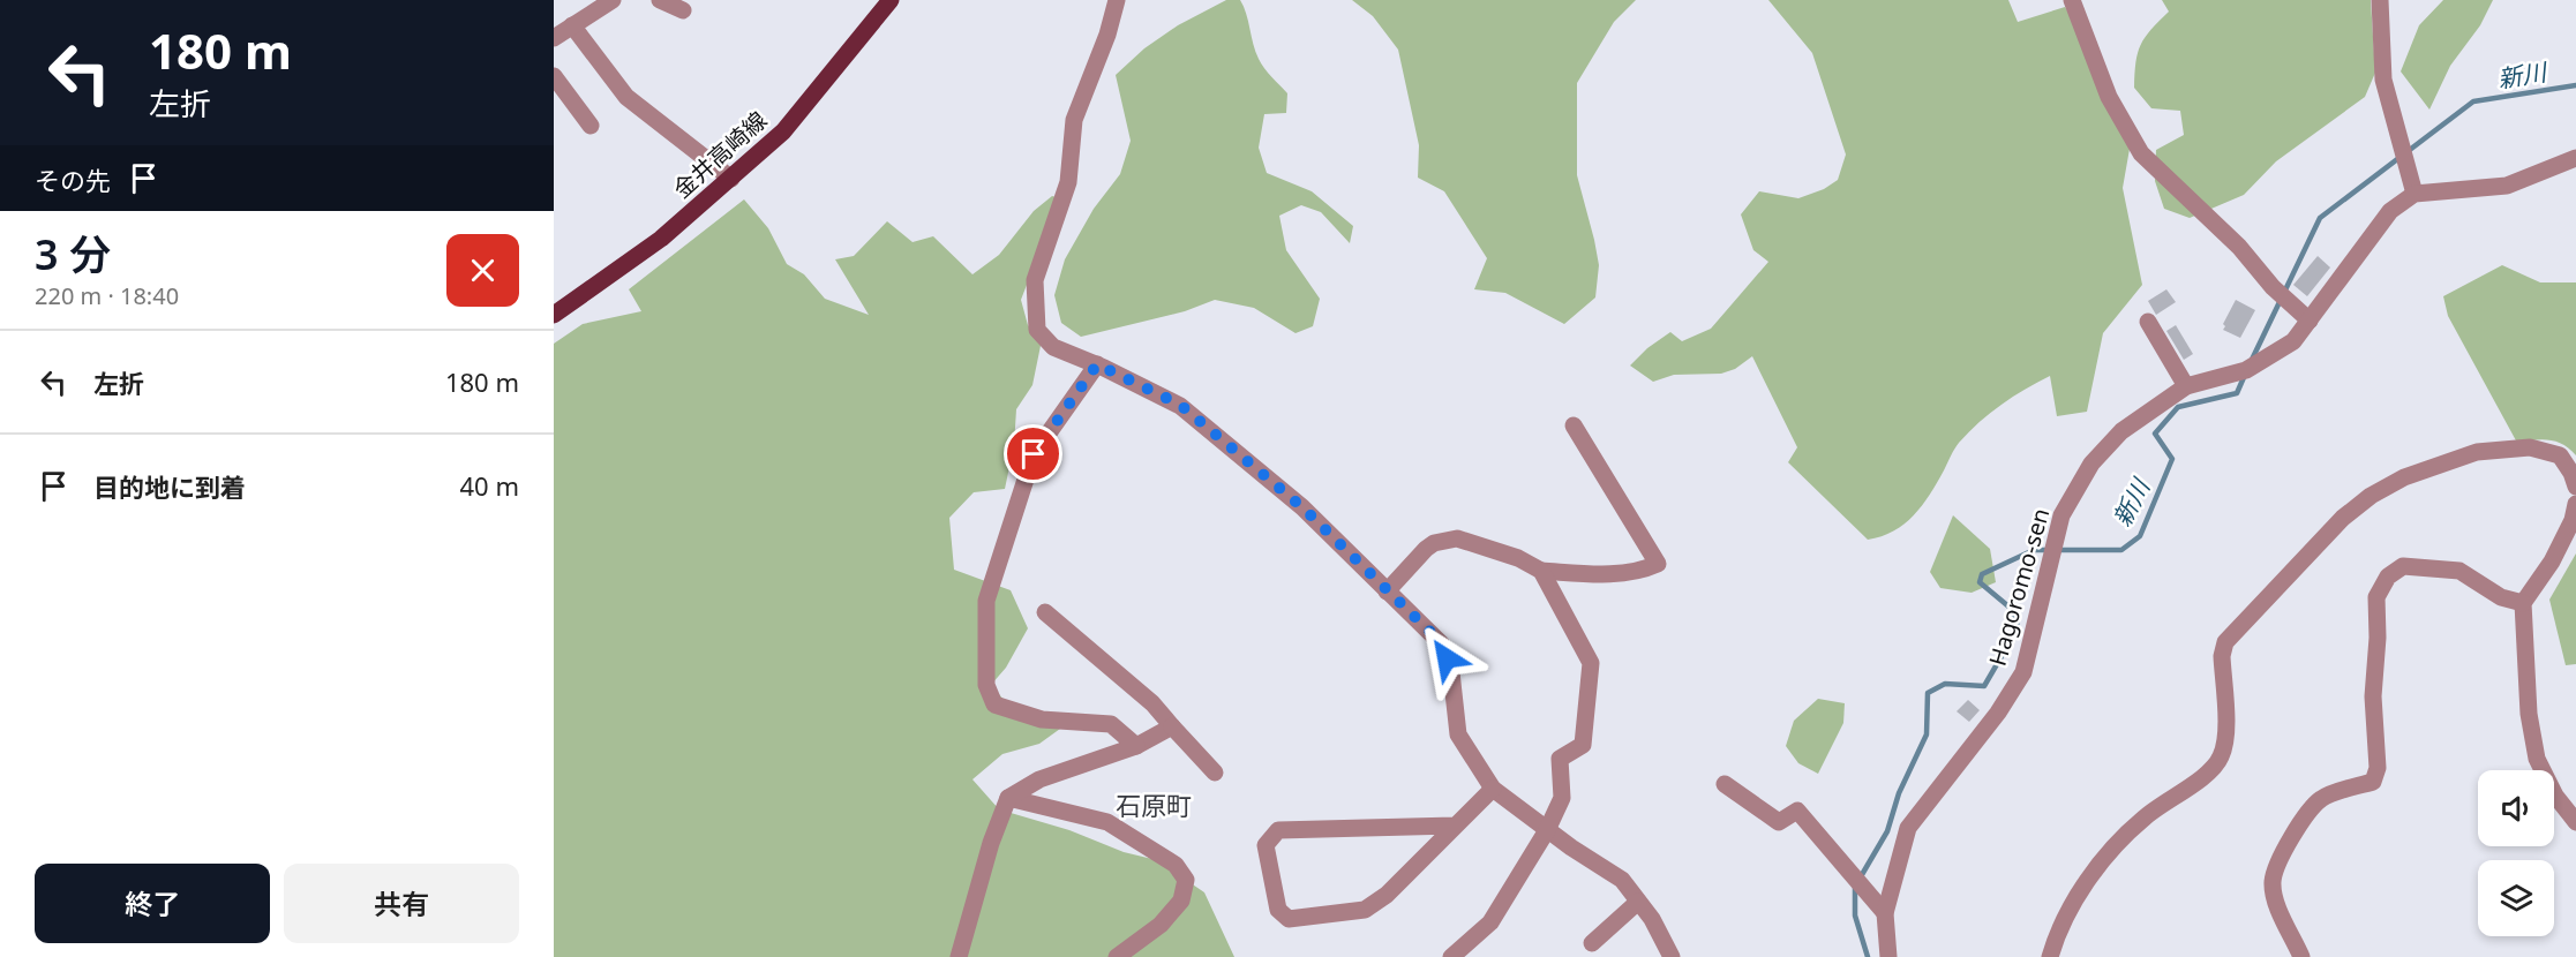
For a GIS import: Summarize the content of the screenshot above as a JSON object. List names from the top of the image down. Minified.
{"streets":{"main road":["金井高崎線"],"street":["Hagoromo-sen"]},"districts":["石原町"],"water":["新川"],"page":{"turn":["180 m","左折"],"then":"その先","heading":["3 分","220 m · 18:40"],"list":[{"name":"左折","value":"180 m"},{"name":"目的地に到着","value":"40 m"}],"buttons":["終了","共有"]}}
